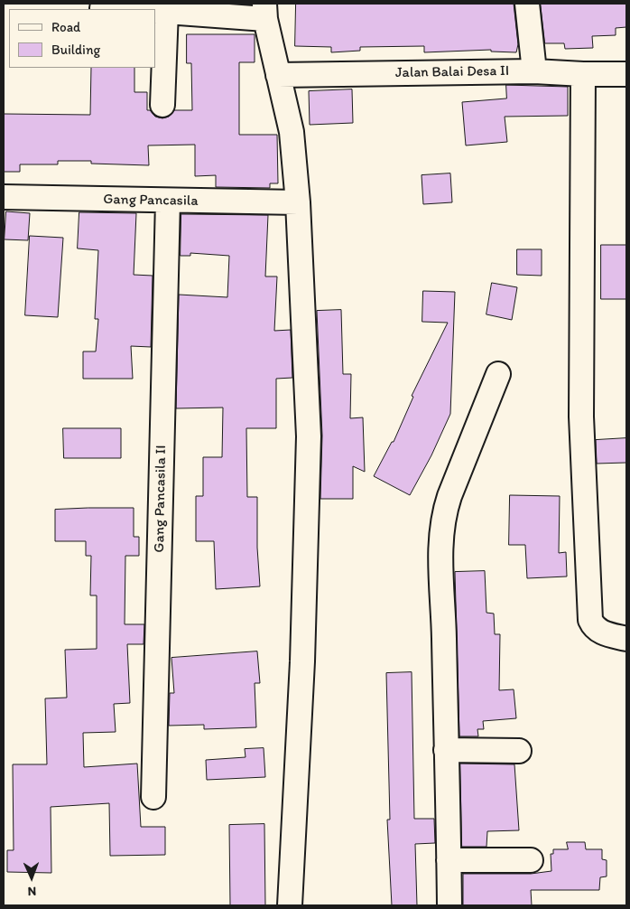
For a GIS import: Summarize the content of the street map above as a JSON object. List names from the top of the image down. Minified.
{"streets":{"street":["Jalan Balai Desa II","Gang Pancasila","Gang Pancasila II"]},"crossings":[["Gang Pancasila","Gang Pancasila II"]],"legend":["Road","Building"],"north":"bottom"}
